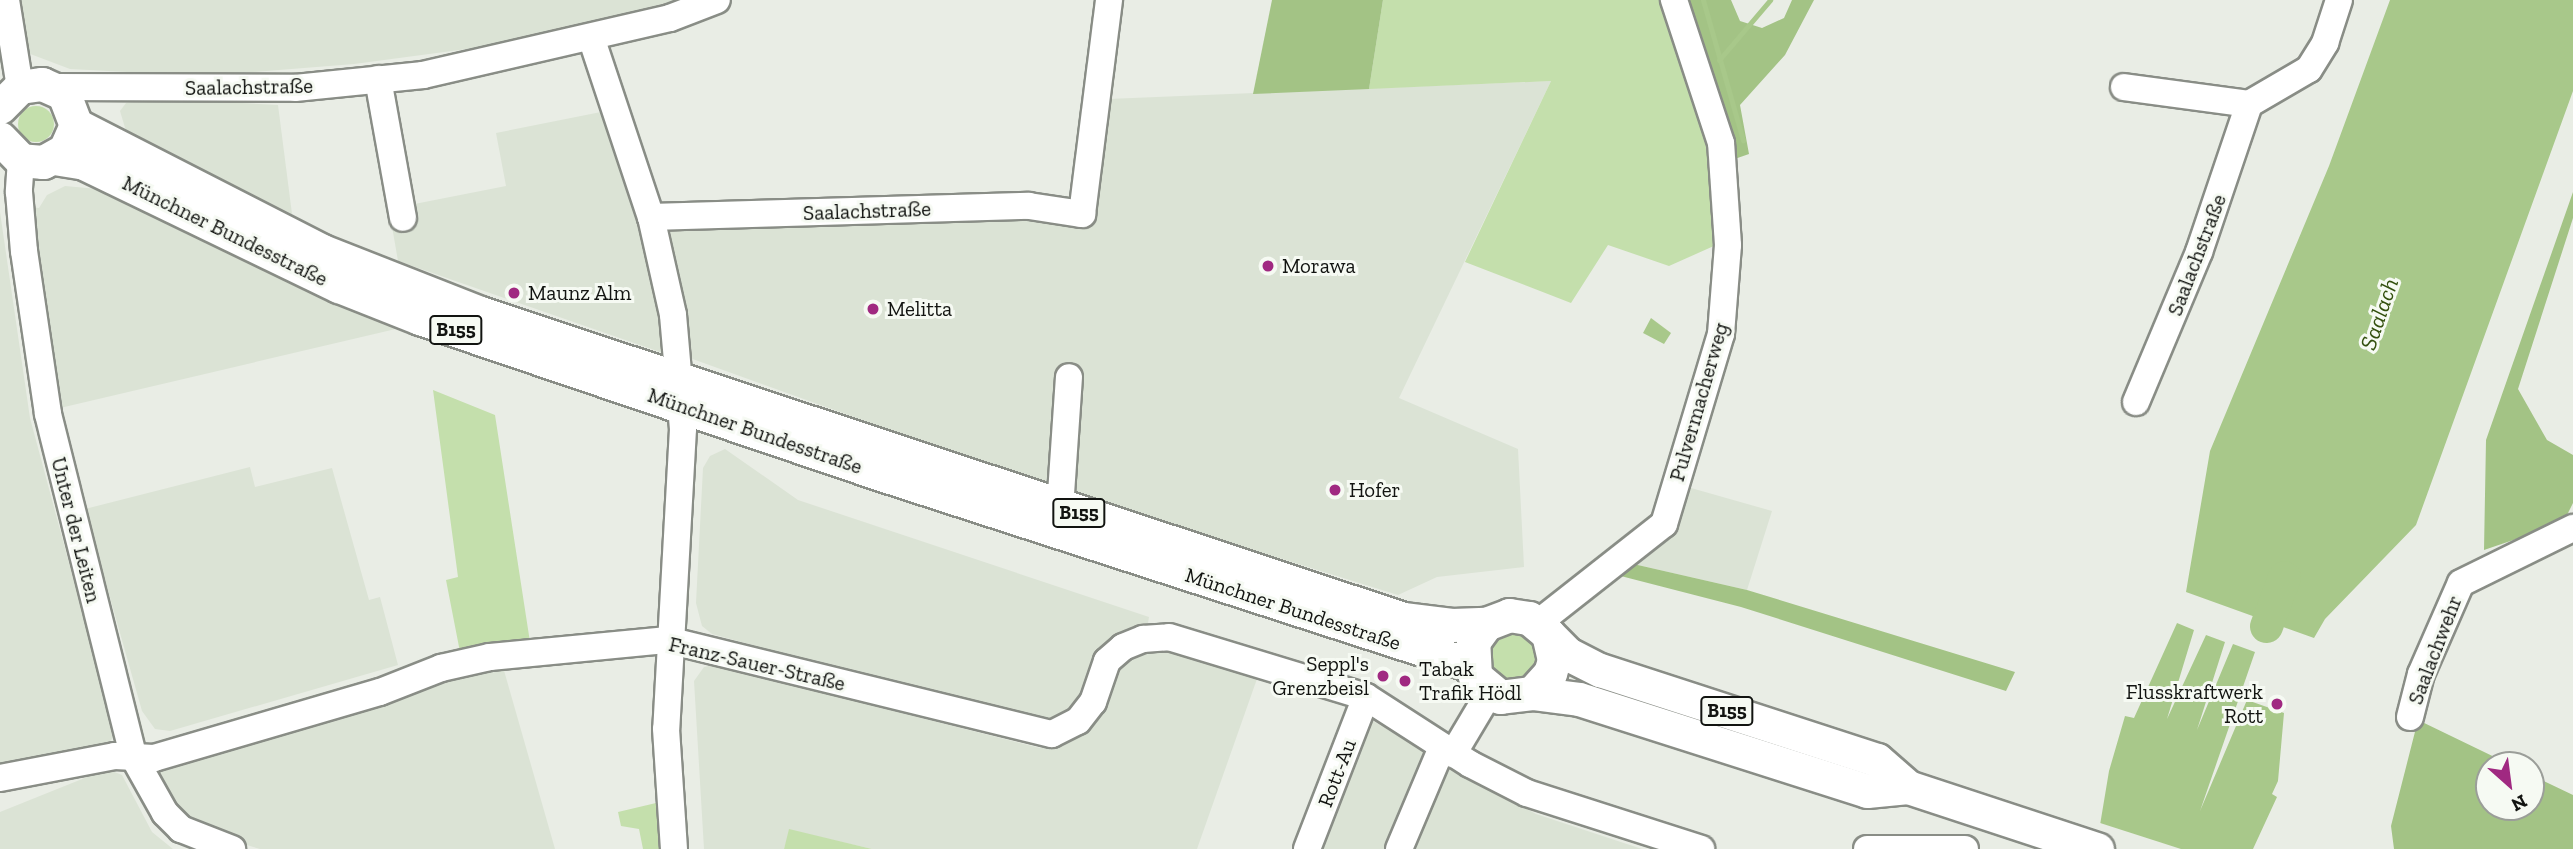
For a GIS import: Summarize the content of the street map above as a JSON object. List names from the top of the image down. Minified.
{"streets":{"main road":["Münchner Bundesstraße","B155"],"street":["Saalachstraße","Pulvermacherweg","Unter der Leiten","Saalachwehr","Franz-Sauer-Straße","Rott-Au"]},"crossings":[["Münchner Bundesstraße","B155"],["Münchner Bundesstraße","Pulvermacherweg"],["Münchner Bundesstraße","Unter der Leiten"],["B155","Pulvermacherweg"],["Unter der Leiten","Franz-Sauer-Straße"],["Franz-Sauer-Straße","Rott-Au"]],"water":["Saalach"],"places":["Morawa","Maunz Alm","Melitta","Hofer","Seppl's Grenzbeisl","Tabak Trafik Hödl","Flusskraftwerk Rott"],"north":"bottom right"}
